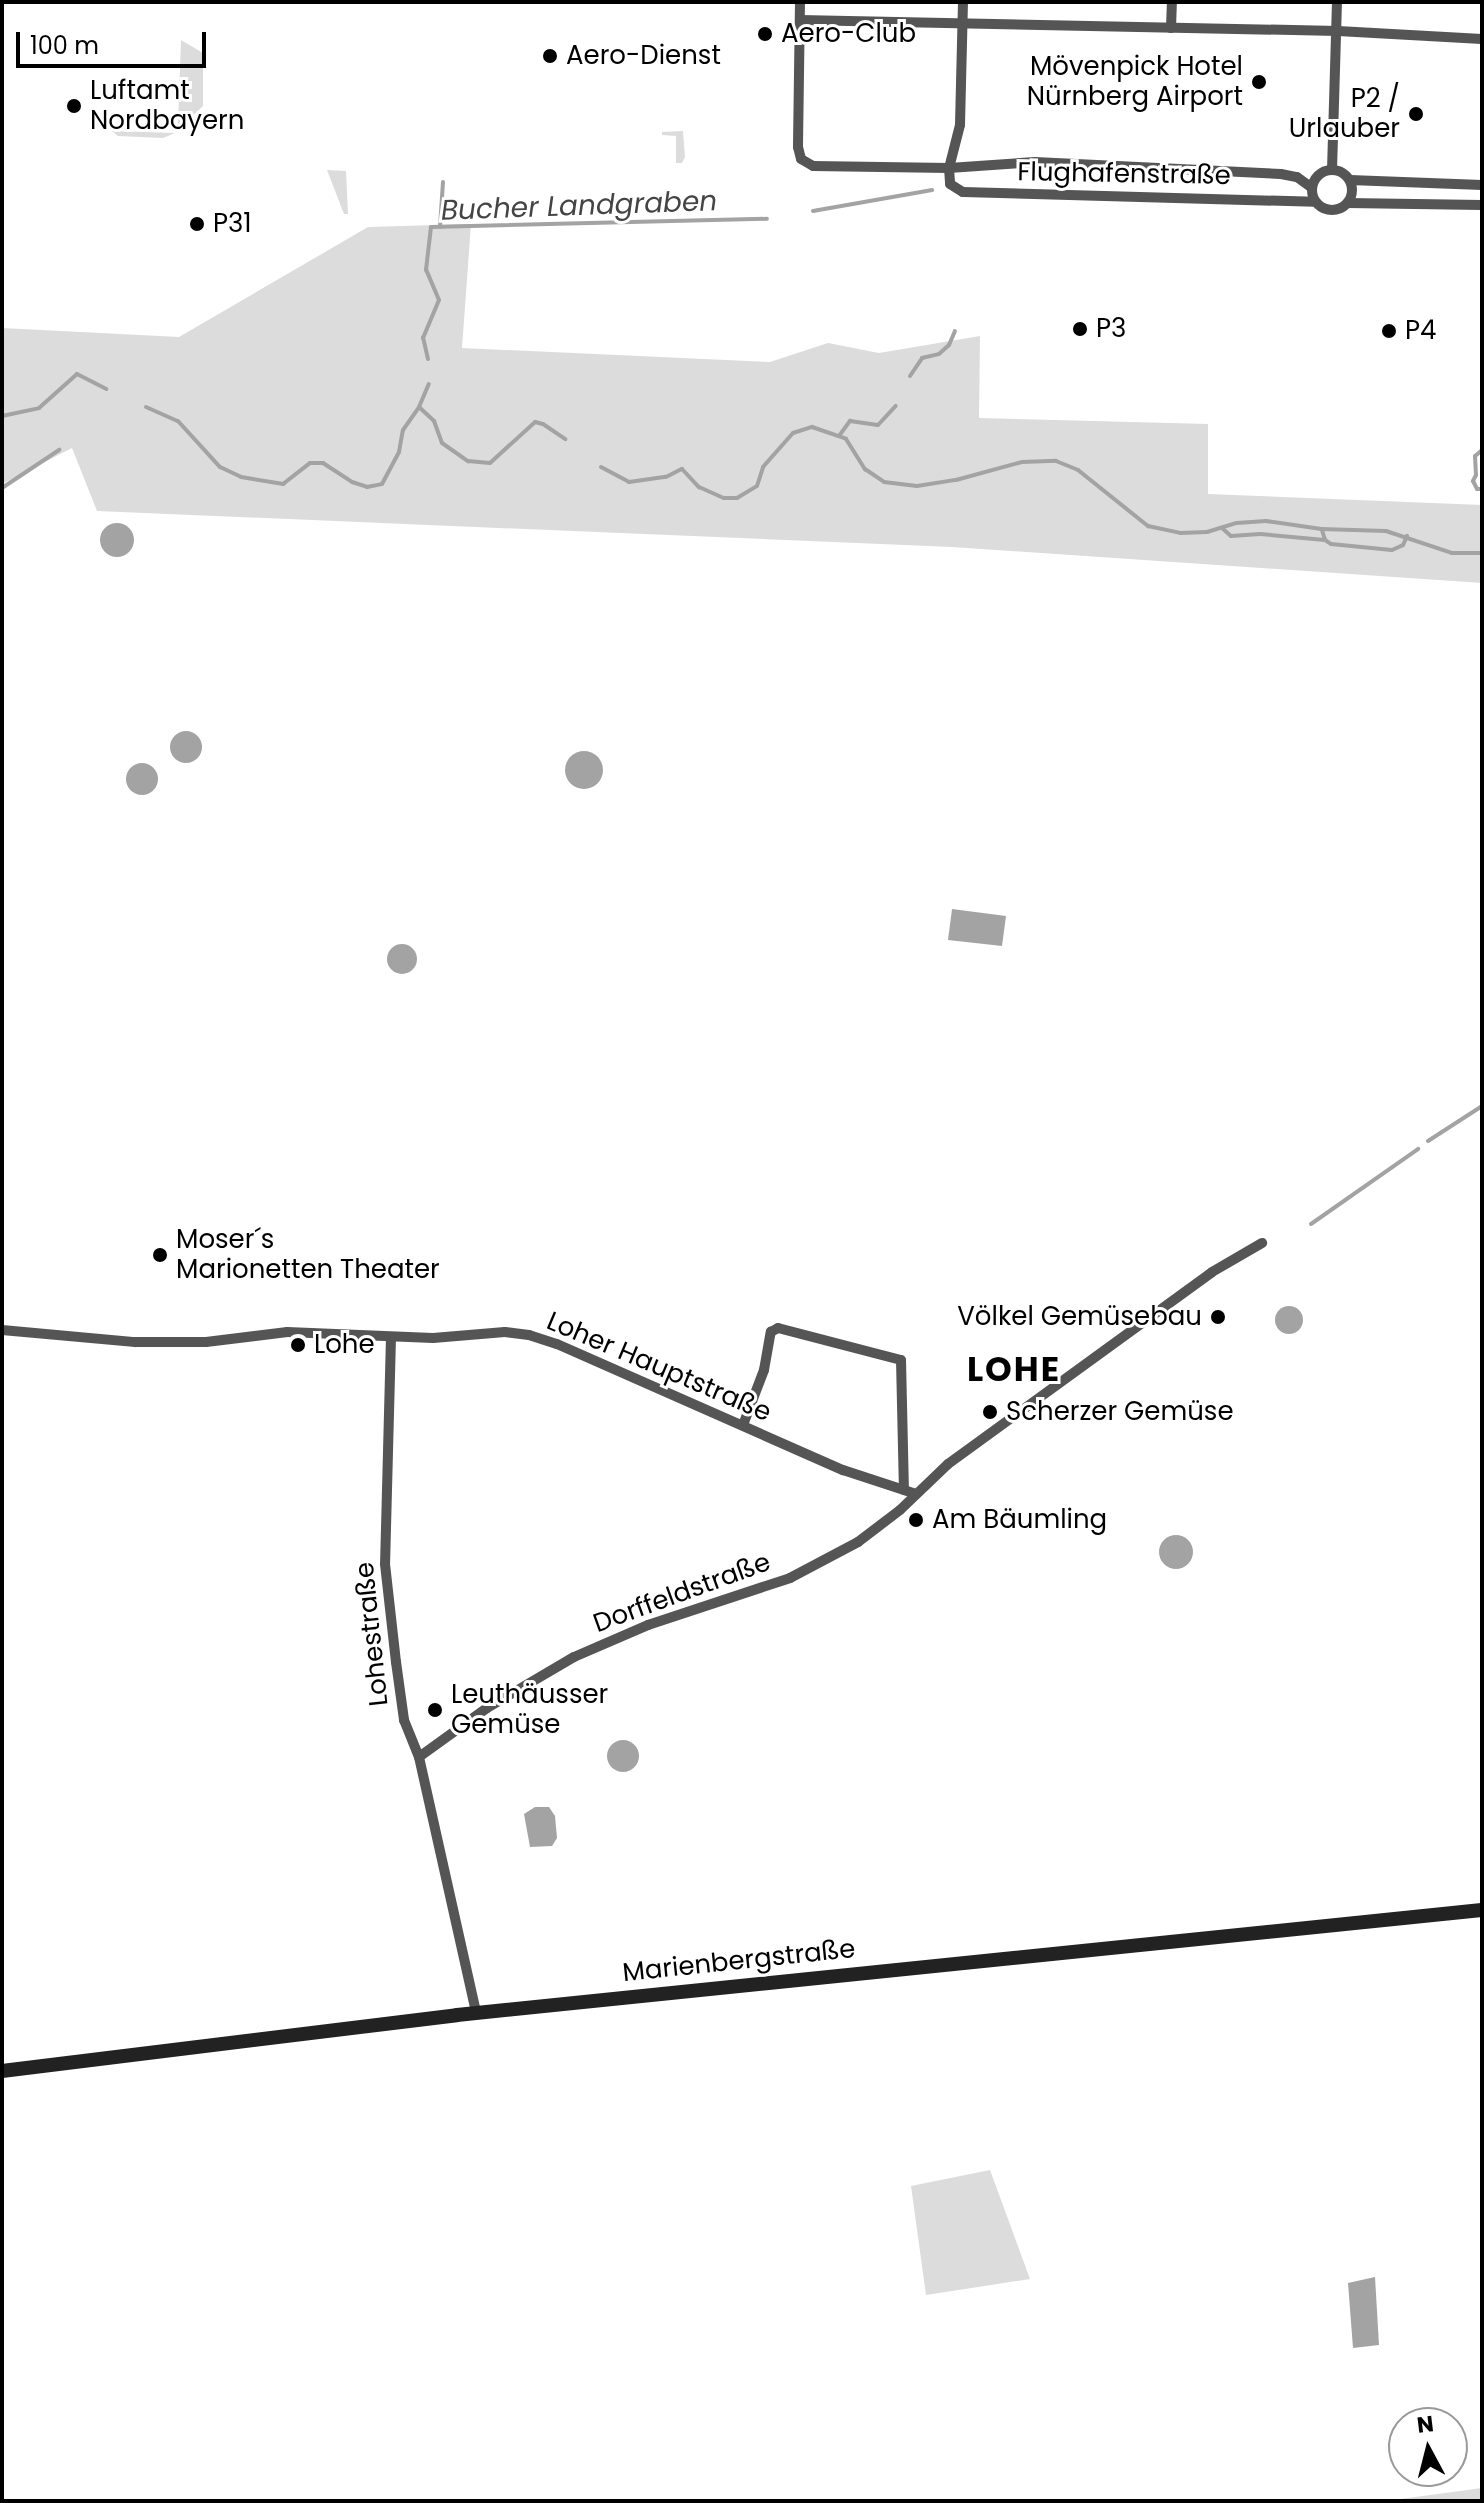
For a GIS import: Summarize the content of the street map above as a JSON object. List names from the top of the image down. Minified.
{"streets":{"main road":["Marienbergstraße"],"street":["Flughafenstraße","Loher Hauptstraße","Dorffeldstraße","Lohestraße"]},"crossings":[["Loher Hauptstraße","Dorffeldstraße"],["Loher Hauptstraße","Lohestraße"],["Dorffeldstraße","Lohestraße"],["Lohestraße","Marienbergstraße"]],"districts":["LOHE"],"water":["Bucher Landgraben"],"places":["Aero-Club","Aero-Dienst","Mövenpick Hotel Nürnberg Airport","Luftamt Nordbayern","P2 / Urlauber","P31","P3","P4","Moser´s Marionetten Theater","Völkel Gemüsebau","Lohe","Scherzer Gemüse","Am Bäumling","Leuthäusser Gemüse"],"scale_bar":"100 m","north":"top"}
